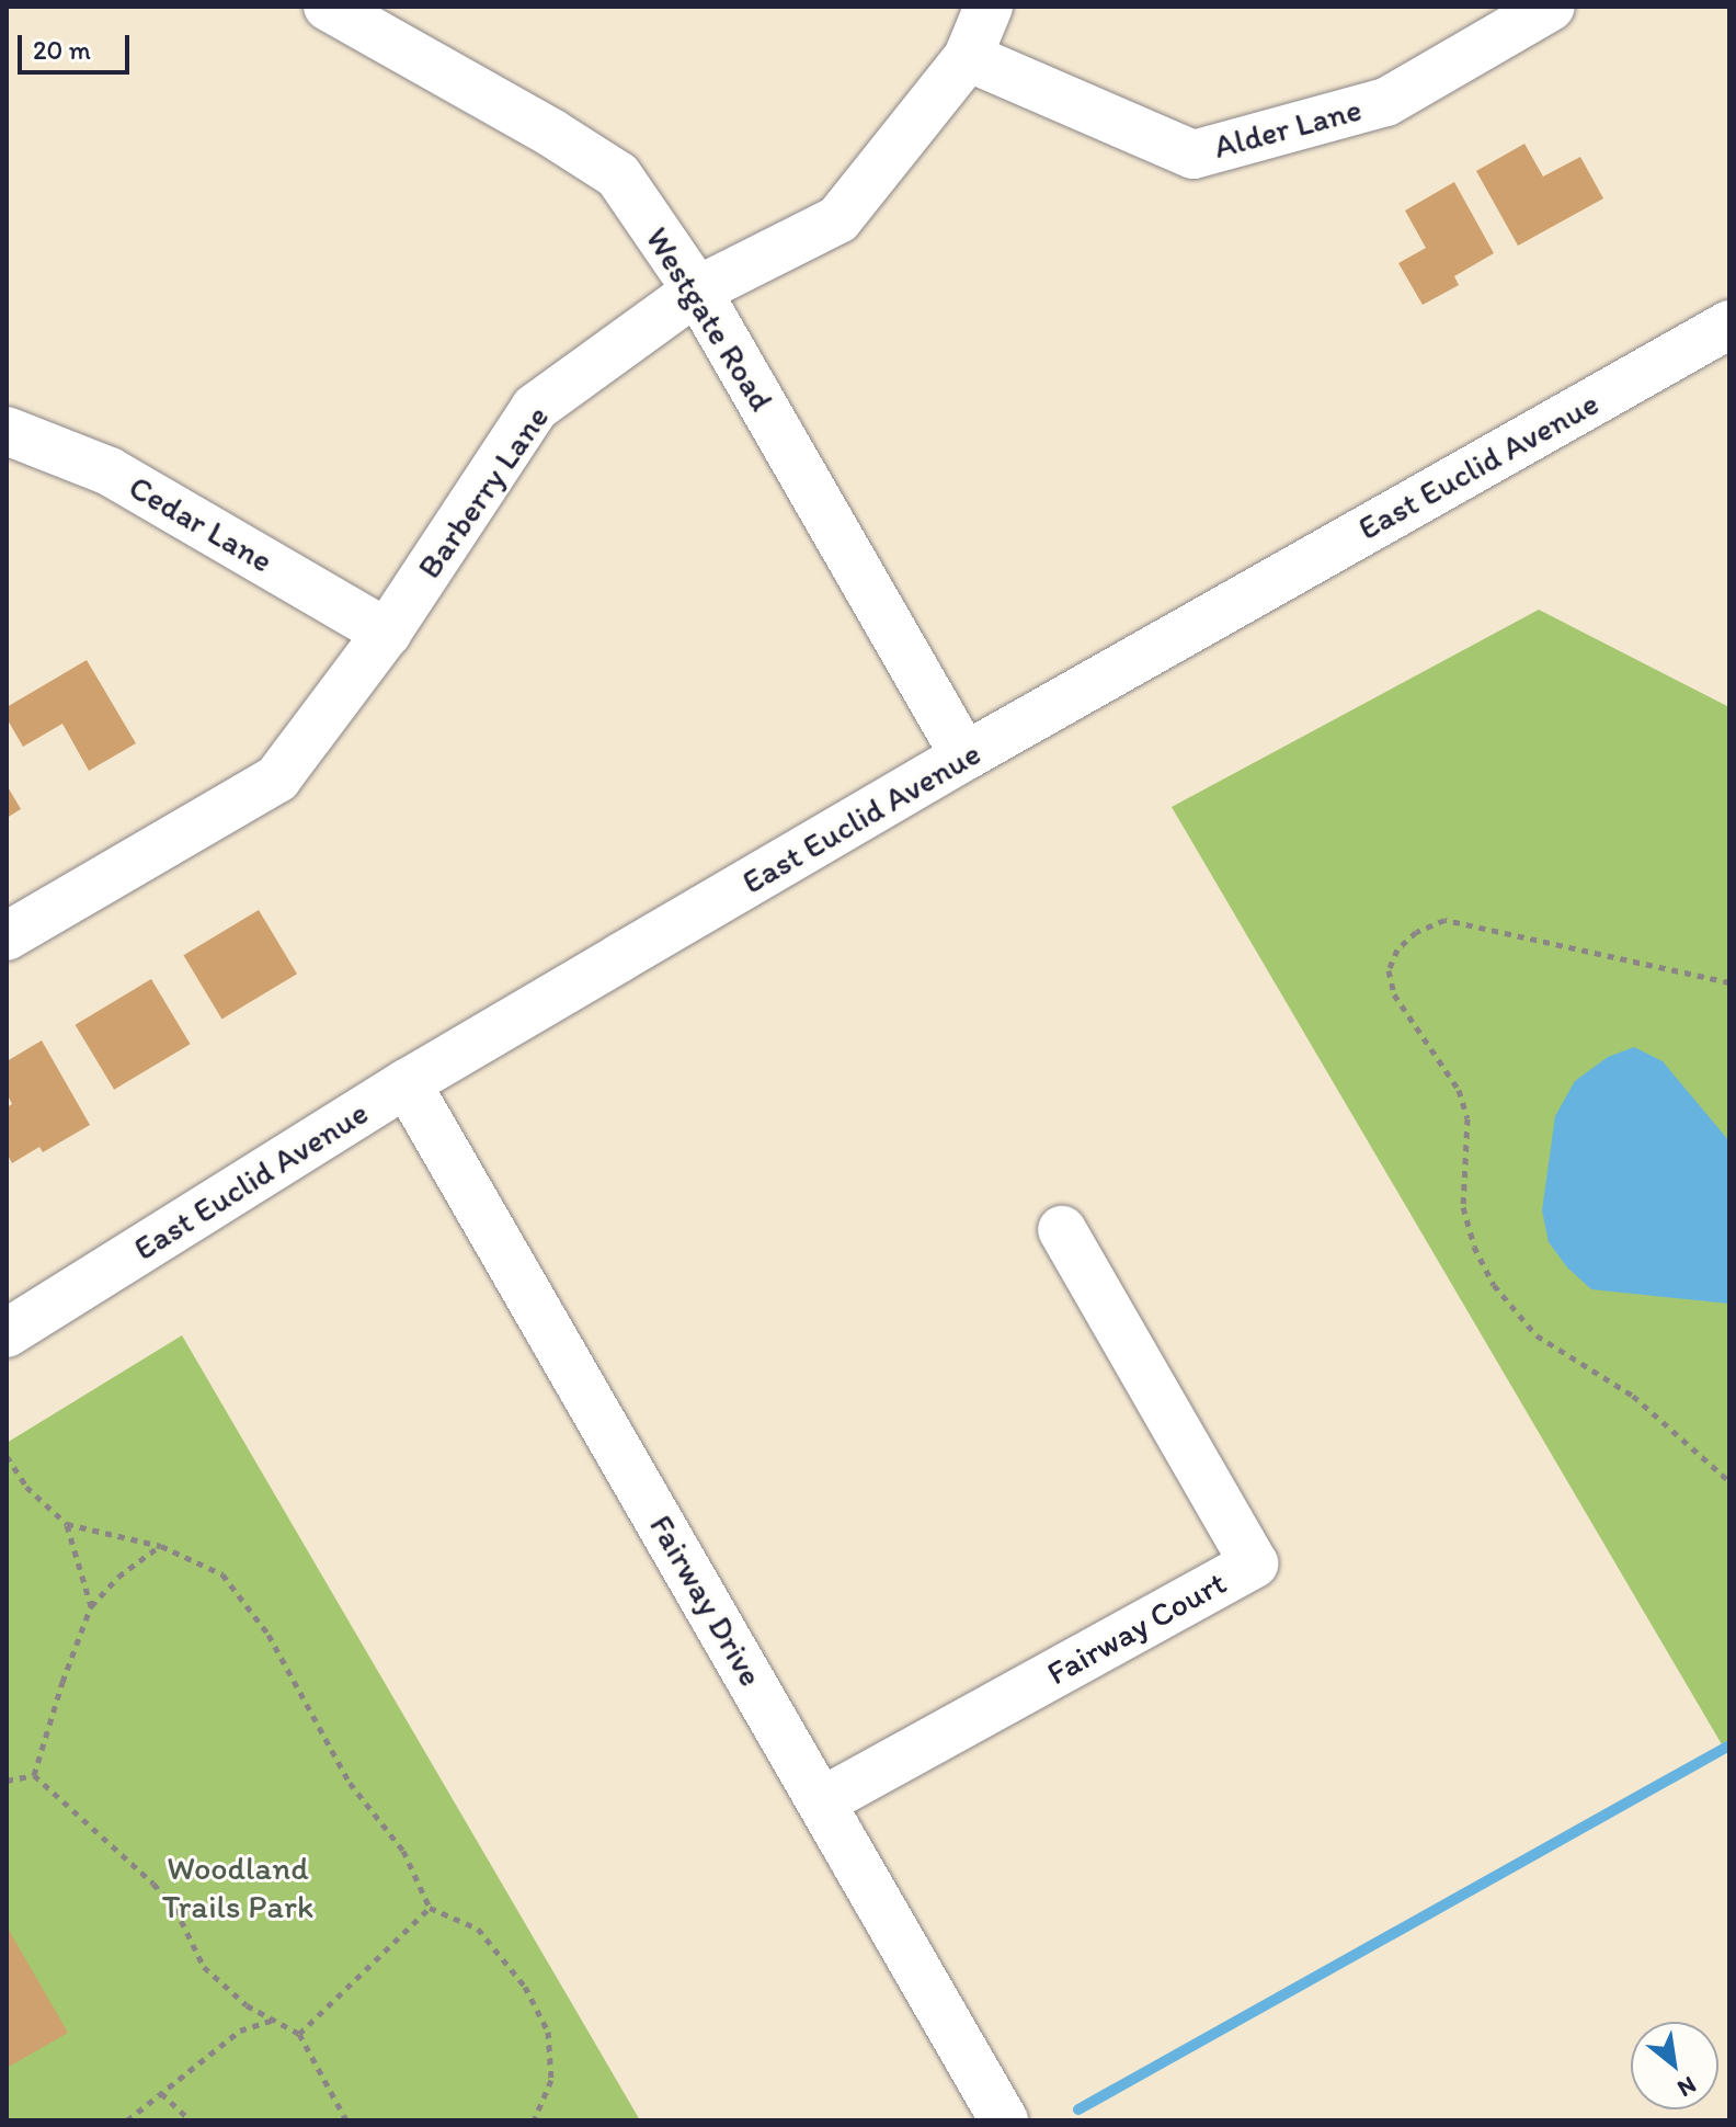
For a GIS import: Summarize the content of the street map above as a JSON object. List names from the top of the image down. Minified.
{"streets":{"street":["Alder Lane","Westgate Road","East Euclid Avenue","Barberry Lane","Cedar Lane","Fairway Drive","Fairway Court"]},"crossings":[["Alder Lane","Barberry Lane"],["Westgate Road","East Euclid Avenue"],["Westgate Road","Barberry Lane"],["East Euclid Avenue","Fairway Drive"],["Barberry Lane","Cedar Lane"],["Fairway Drive","Fairway Court"]],"parks":["Woodland Trails Park"],"scale_bar":"20 m","north":"bottom right"}
